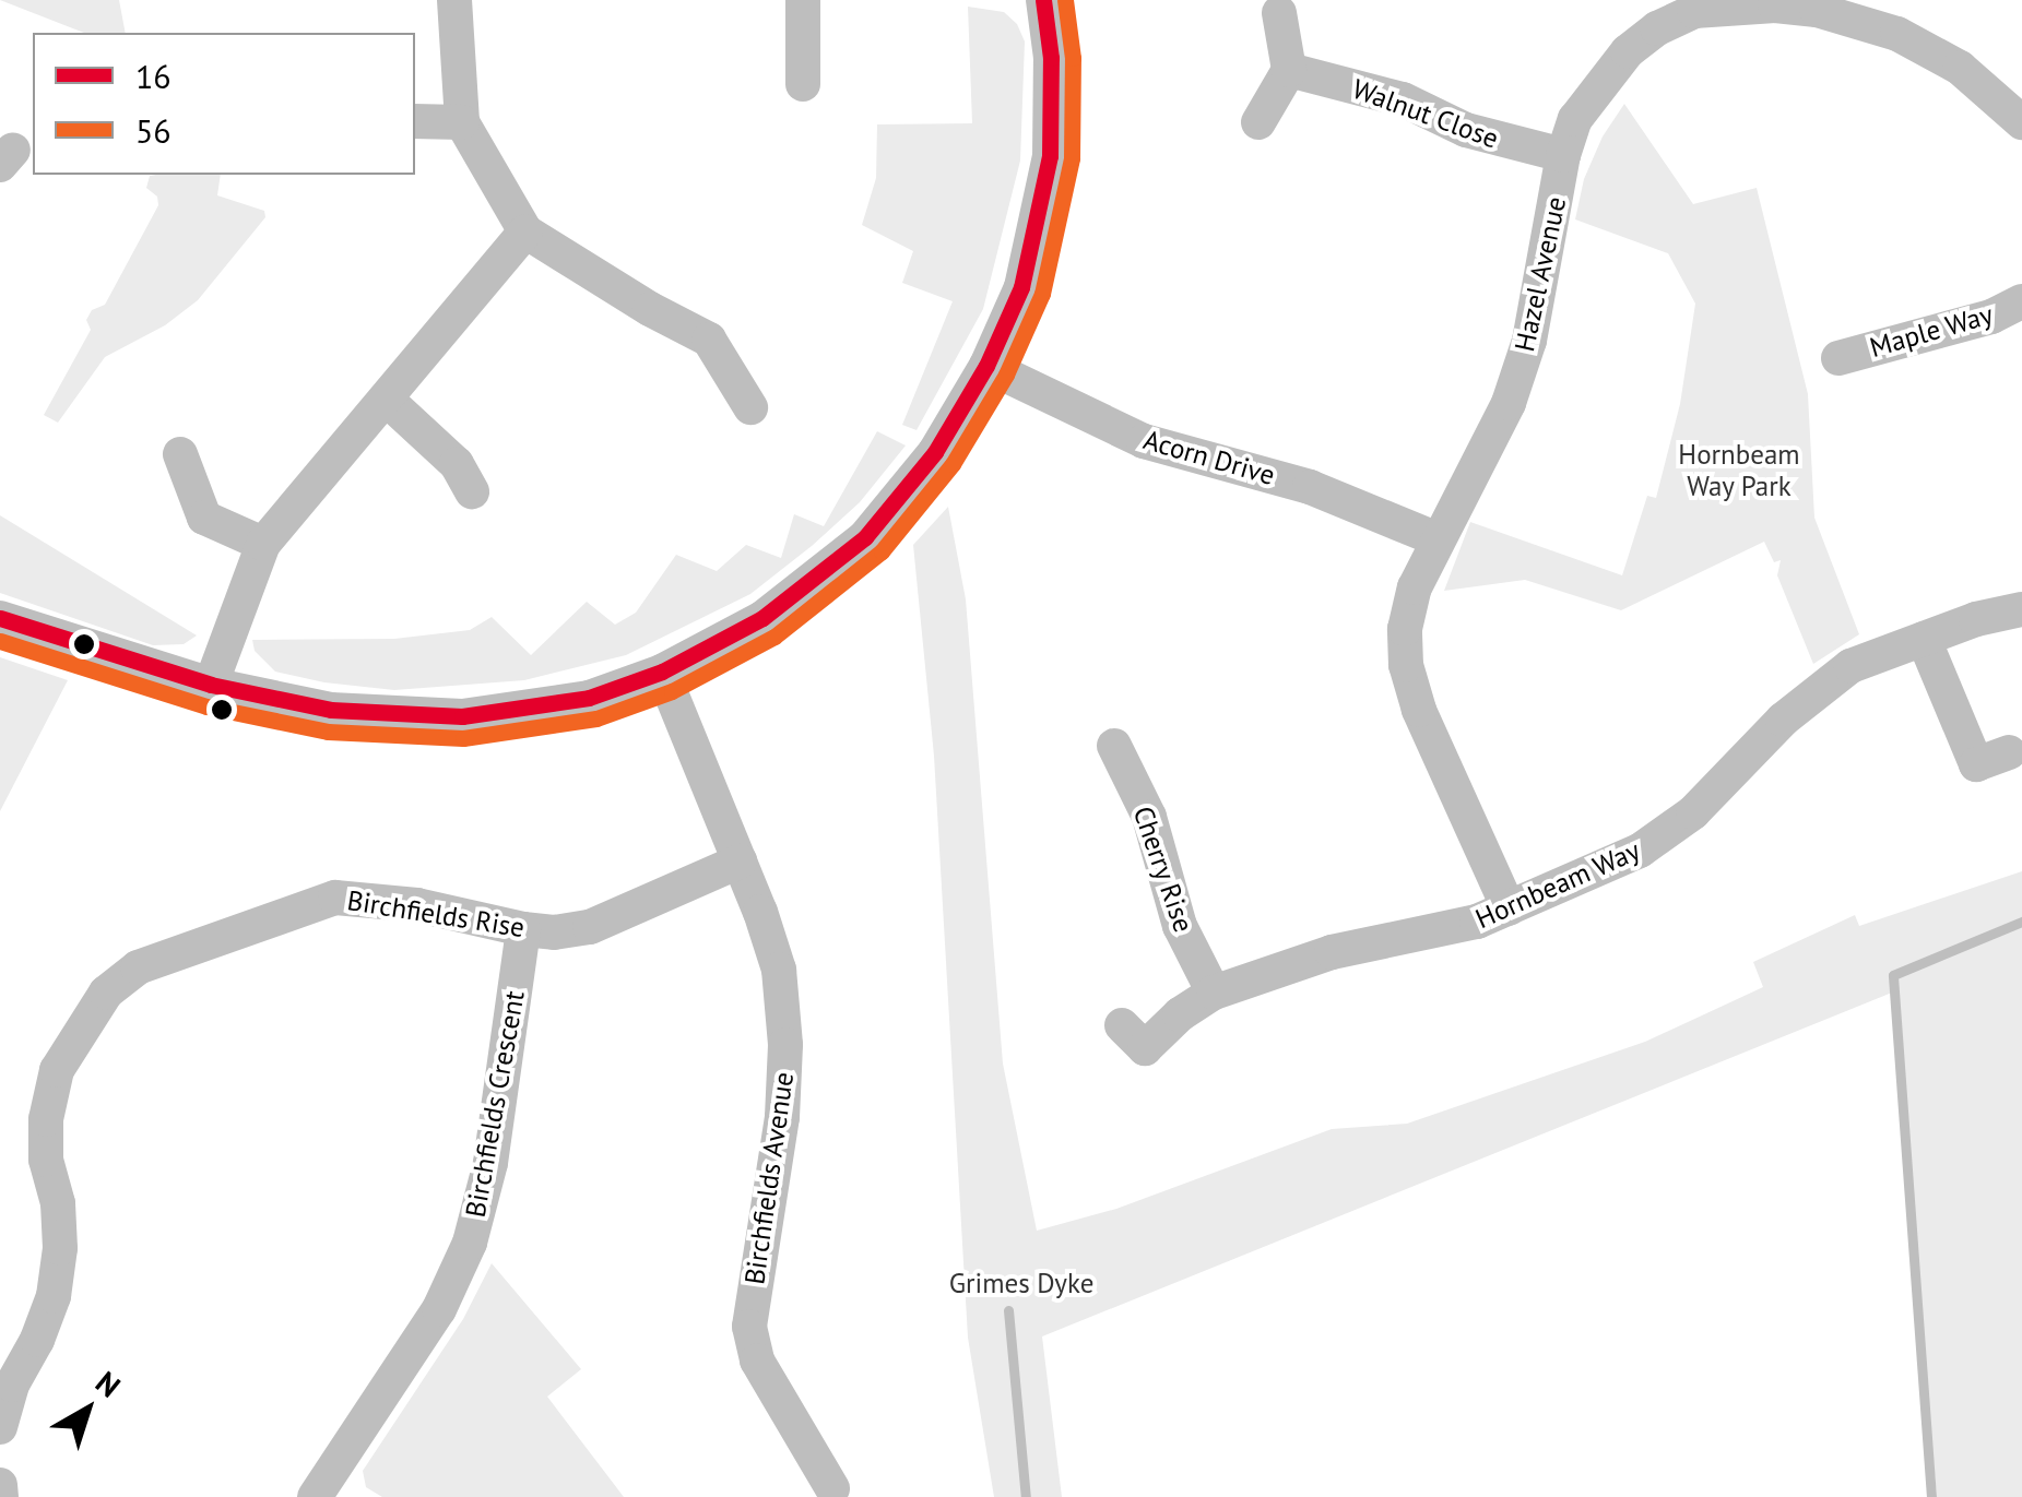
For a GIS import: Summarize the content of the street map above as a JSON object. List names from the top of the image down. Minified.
{"streets":{"street":["Walnut Close","Hazel Avenue","Maple Way","Acorn Drive","Cherry Rise","Hornbeam Way","Birchfields Rise","Birchfields Crescent","Birchfields Avenue"]},"crossings":[["Walnut Close","Hazel Avenue"],["Hazel Avenue","Acorn Drive"],["Hazel Avenue","Hornbeam Way"],["Cherry Rise","Hornbeam Way"],["Birchfields Rise","Birchfields Crescent"],["Birchfields Rise","Birchfields Avenue"]],"parks":["Hornbeam Way Park","Grimes Dyke"],"lines":["transit line 16","transit line 56"],"legend":["16","56"],"north":"top right"}
